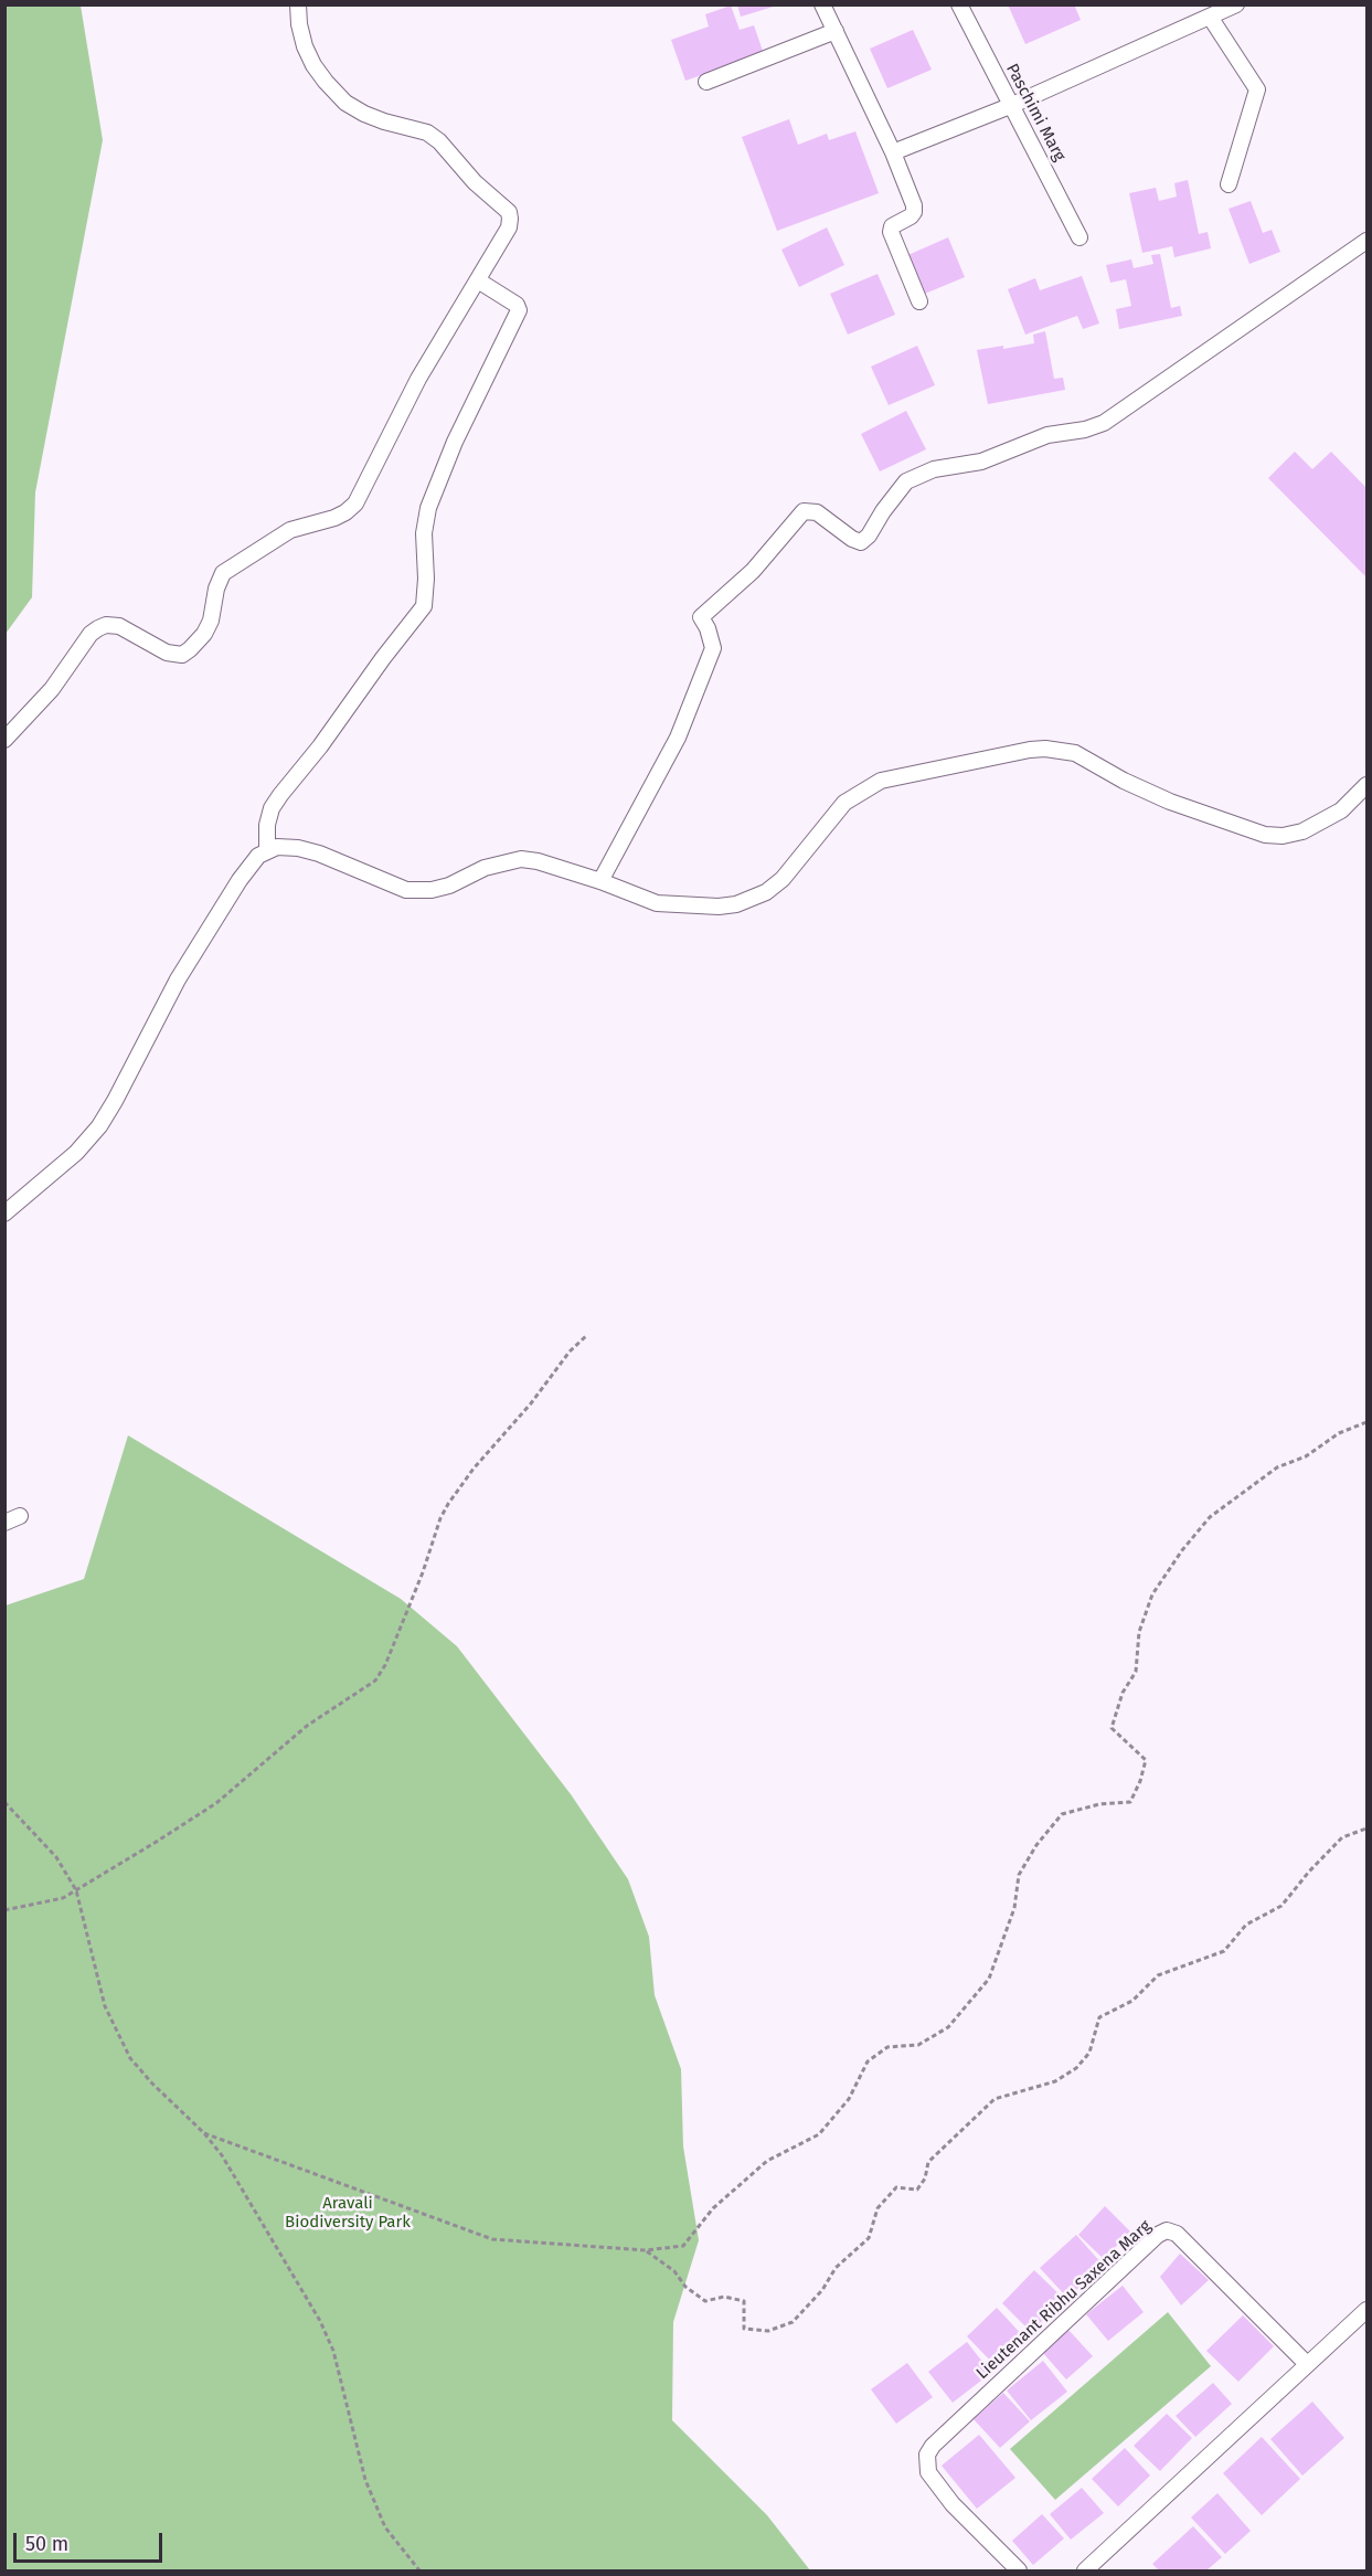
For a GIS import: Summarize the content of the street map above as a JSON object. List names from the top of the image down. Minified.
{"streets":{"street":["Paschimi Marg","Lieutenant Ribhu Saxena Marg"]},"parks":["Aravali Biodiversity Park"],"scale_bar":"50 m"}
